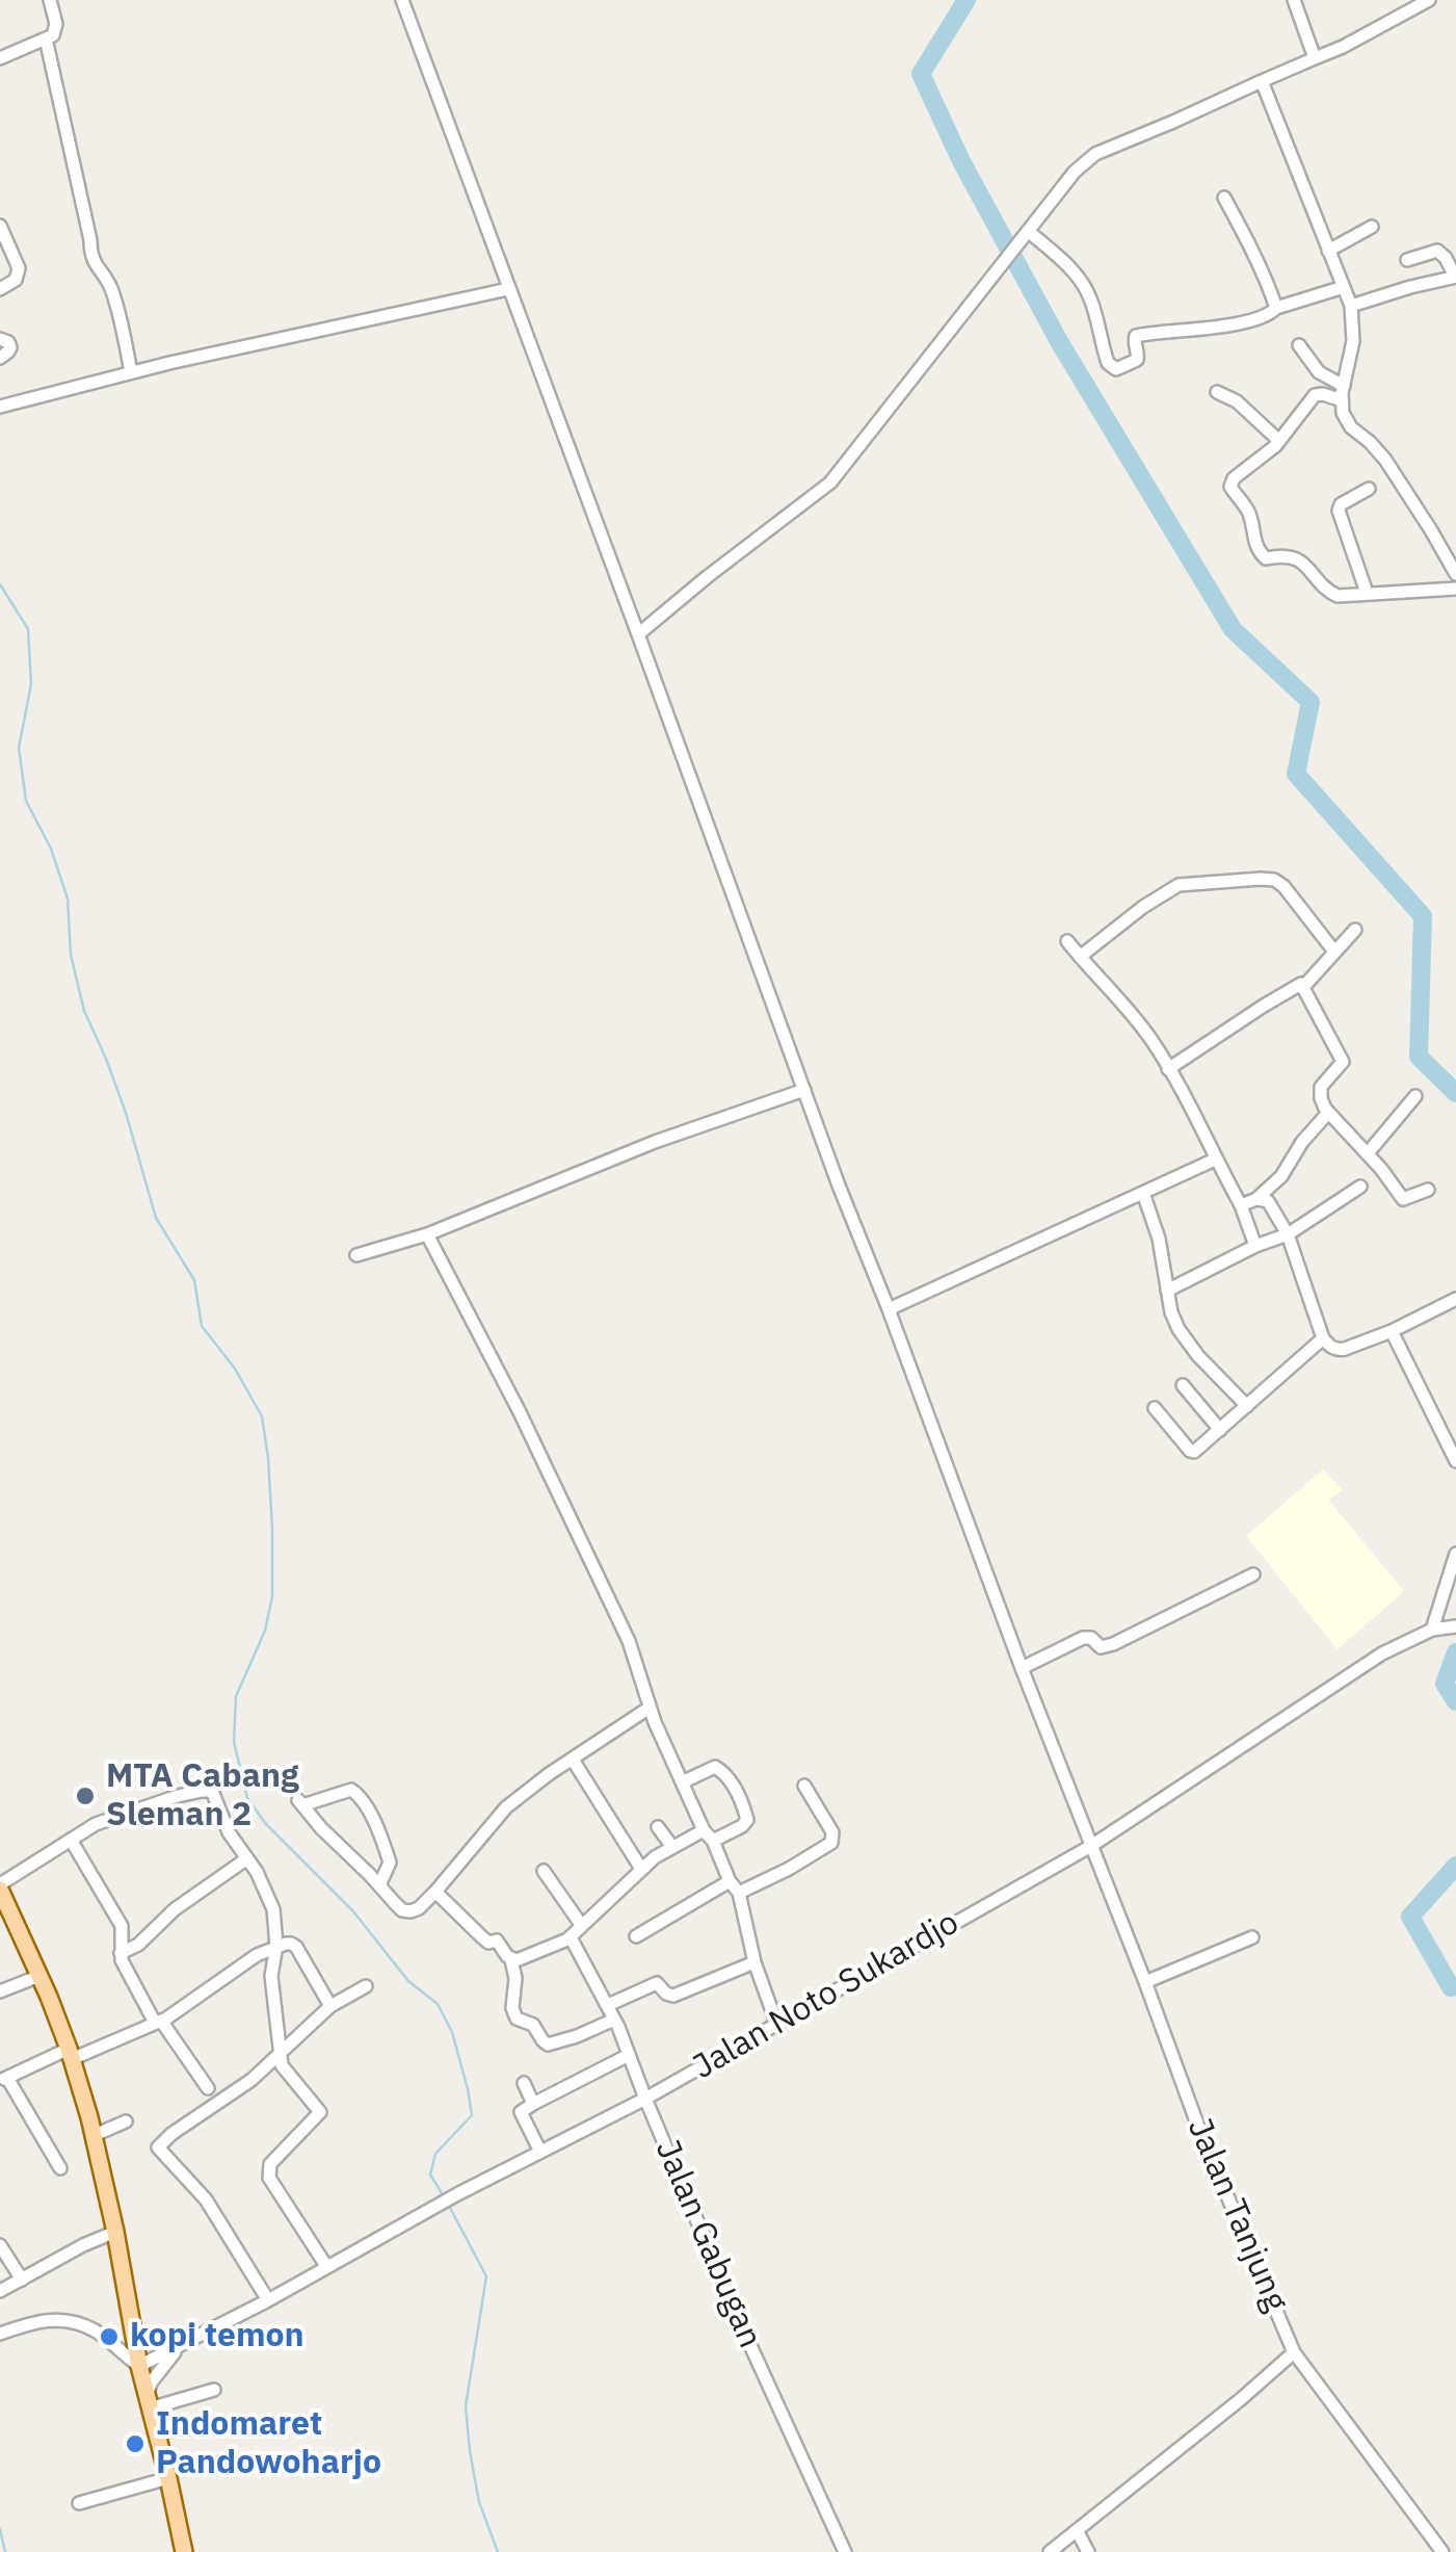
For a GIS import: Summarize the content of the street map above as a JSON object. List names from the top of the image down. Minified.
{"streets":{"street":["Jalan Noto Sukardjo","Jalan Tanjung","Jalan Gabugan"]},"crossings":[["Jalan Noto Sukardjo","Jalan Tanjung"],["Jalan Noto Sukardjo","Jalan Gabugan"]],"places":["MTA Cabang Sleman 2","kopi temon","Indomaret Pandowoharjo"]}
